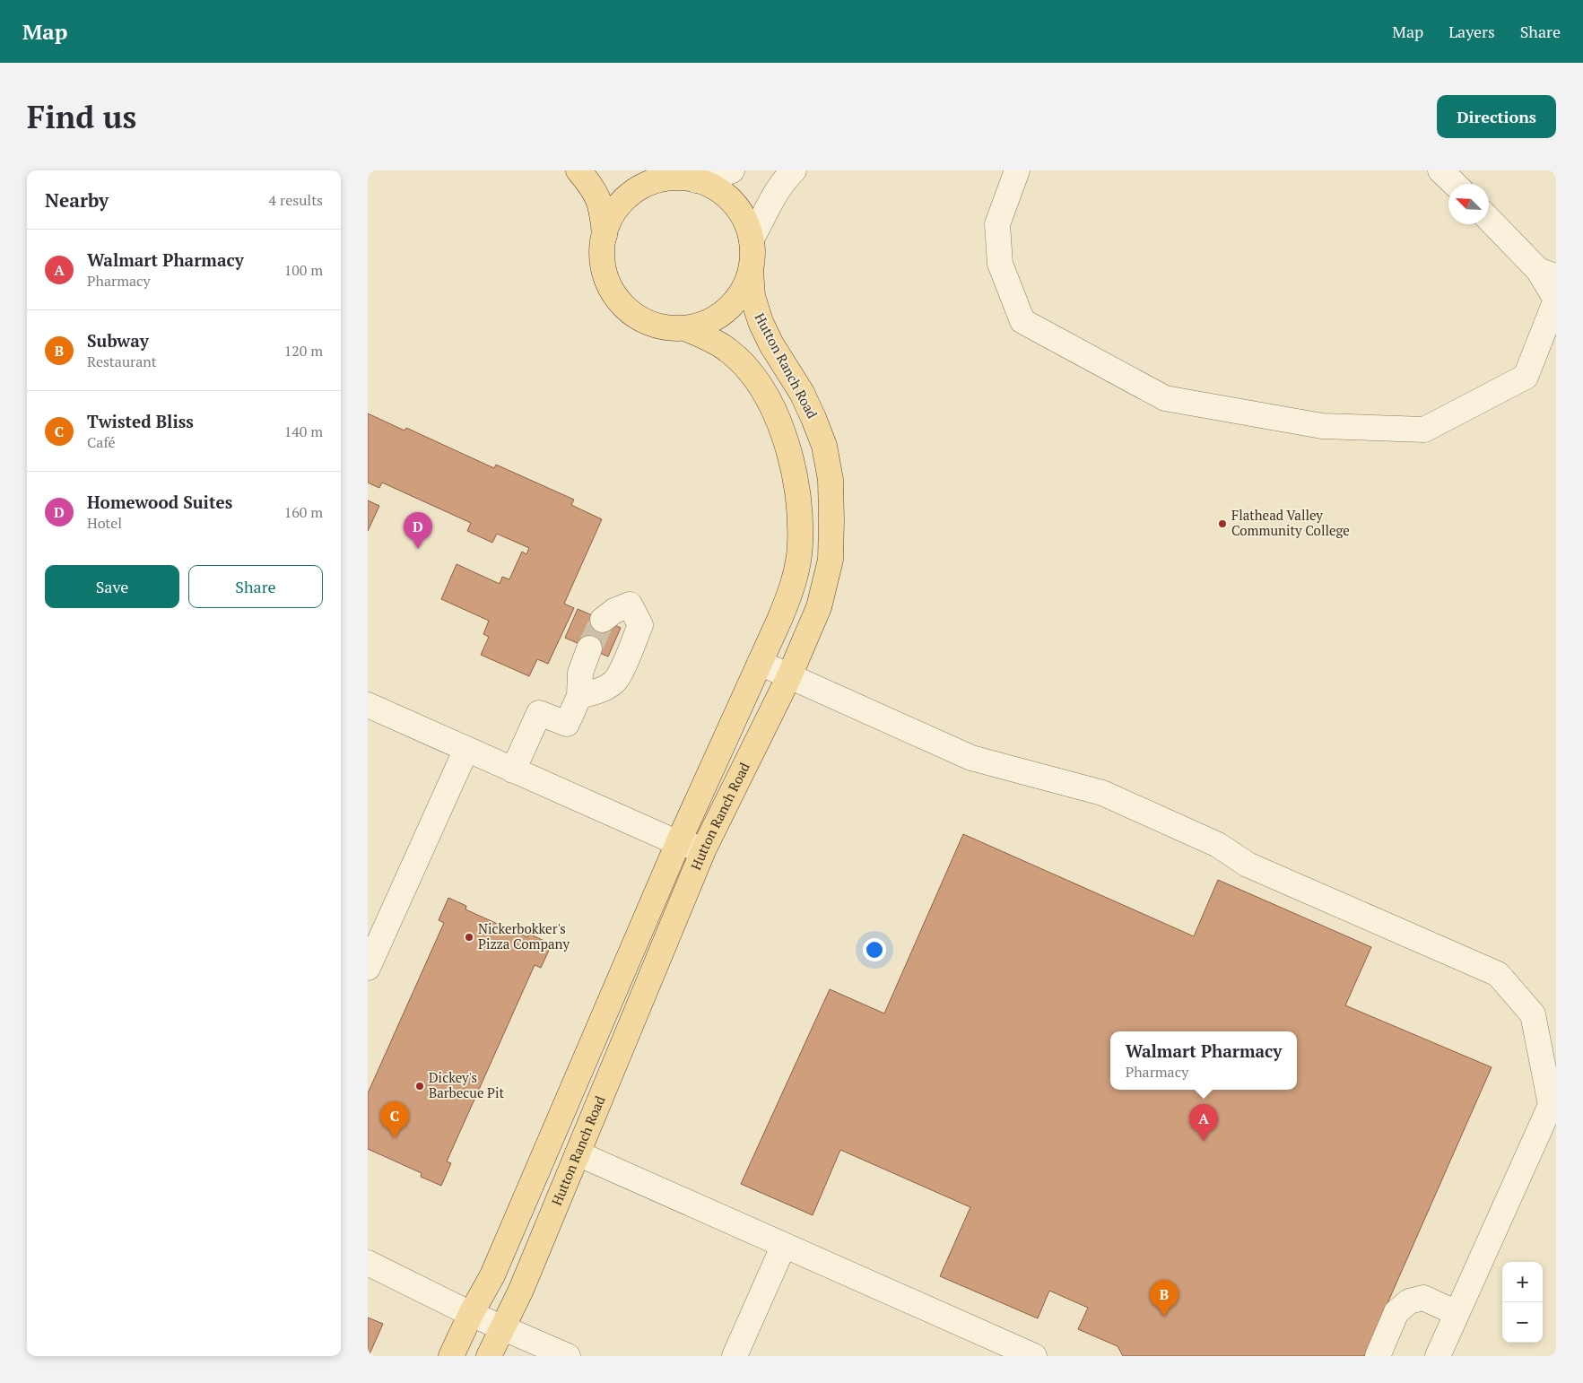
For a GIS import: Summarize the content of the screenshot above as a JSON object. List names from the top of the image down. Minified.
{"streets":{"main road":["Hutton Ranch Road"]},"places":["Flathead Valley Community College","Nickerbokker's Pizza Company","Dickey's Barbecue Pit"],"north":"top left","page":{"header":"Map","nav":["Map","Layers","Share"],"buttons":["Directions",["Save","Share"]],"title":"Find us","heading":["Nearby","4 results"],"list":[{"mark":"A","name":"Walmart Pharmacy","note":"Pharmacy","value":"100 m"},{"mark":"B","name":"Subway","note":"Restaurant","value":"120 m"},{"mark":"C","name":"Twisted Bliss","note":"Café","value":"140 m"},{"mark":"D","name":"Homewood Suites","note":"Hotel","value":"160 m"}],"pins":["D","C","A","B"],"popup":["Walmart Pharmacy","Pharmacy"],"map_buttons":["+","−"]}}
